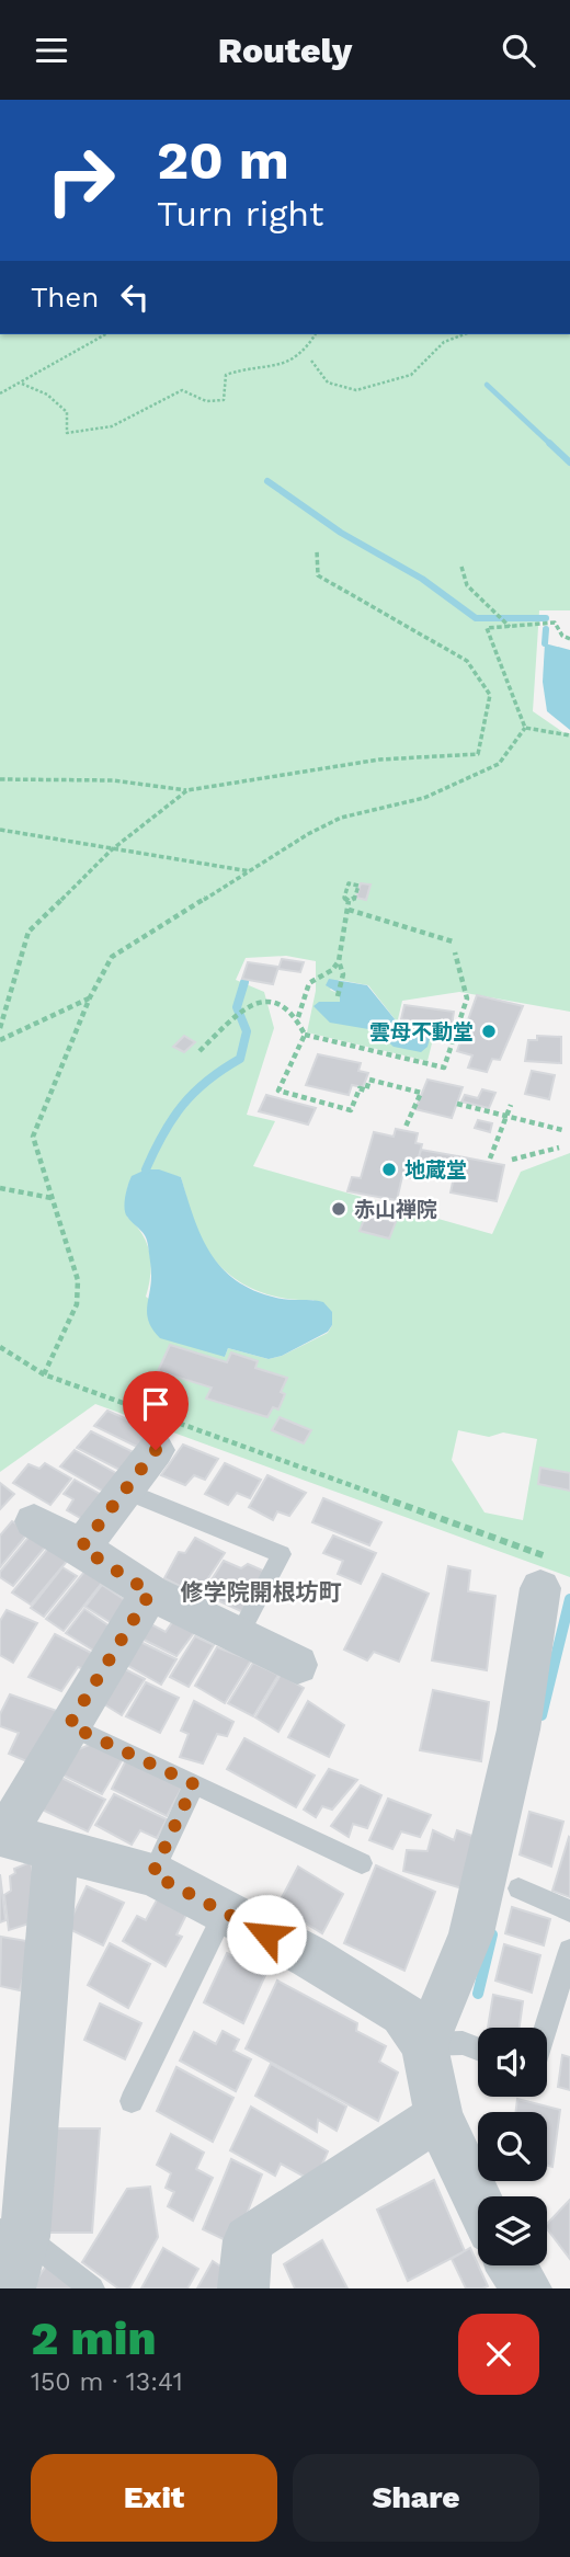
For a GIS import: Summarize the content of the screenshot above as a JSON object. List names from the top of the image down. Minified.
{"districts":["修学院開根坊町"],"places":["雲母不動堂","地蔵堂","赤山禅院"],"page":{"header":"Routely","turn":["20 m","Turn right"],"then":"Then","heading":["2 min","150 m · 13:41"],"buttons":["Exit","Share"]}}
